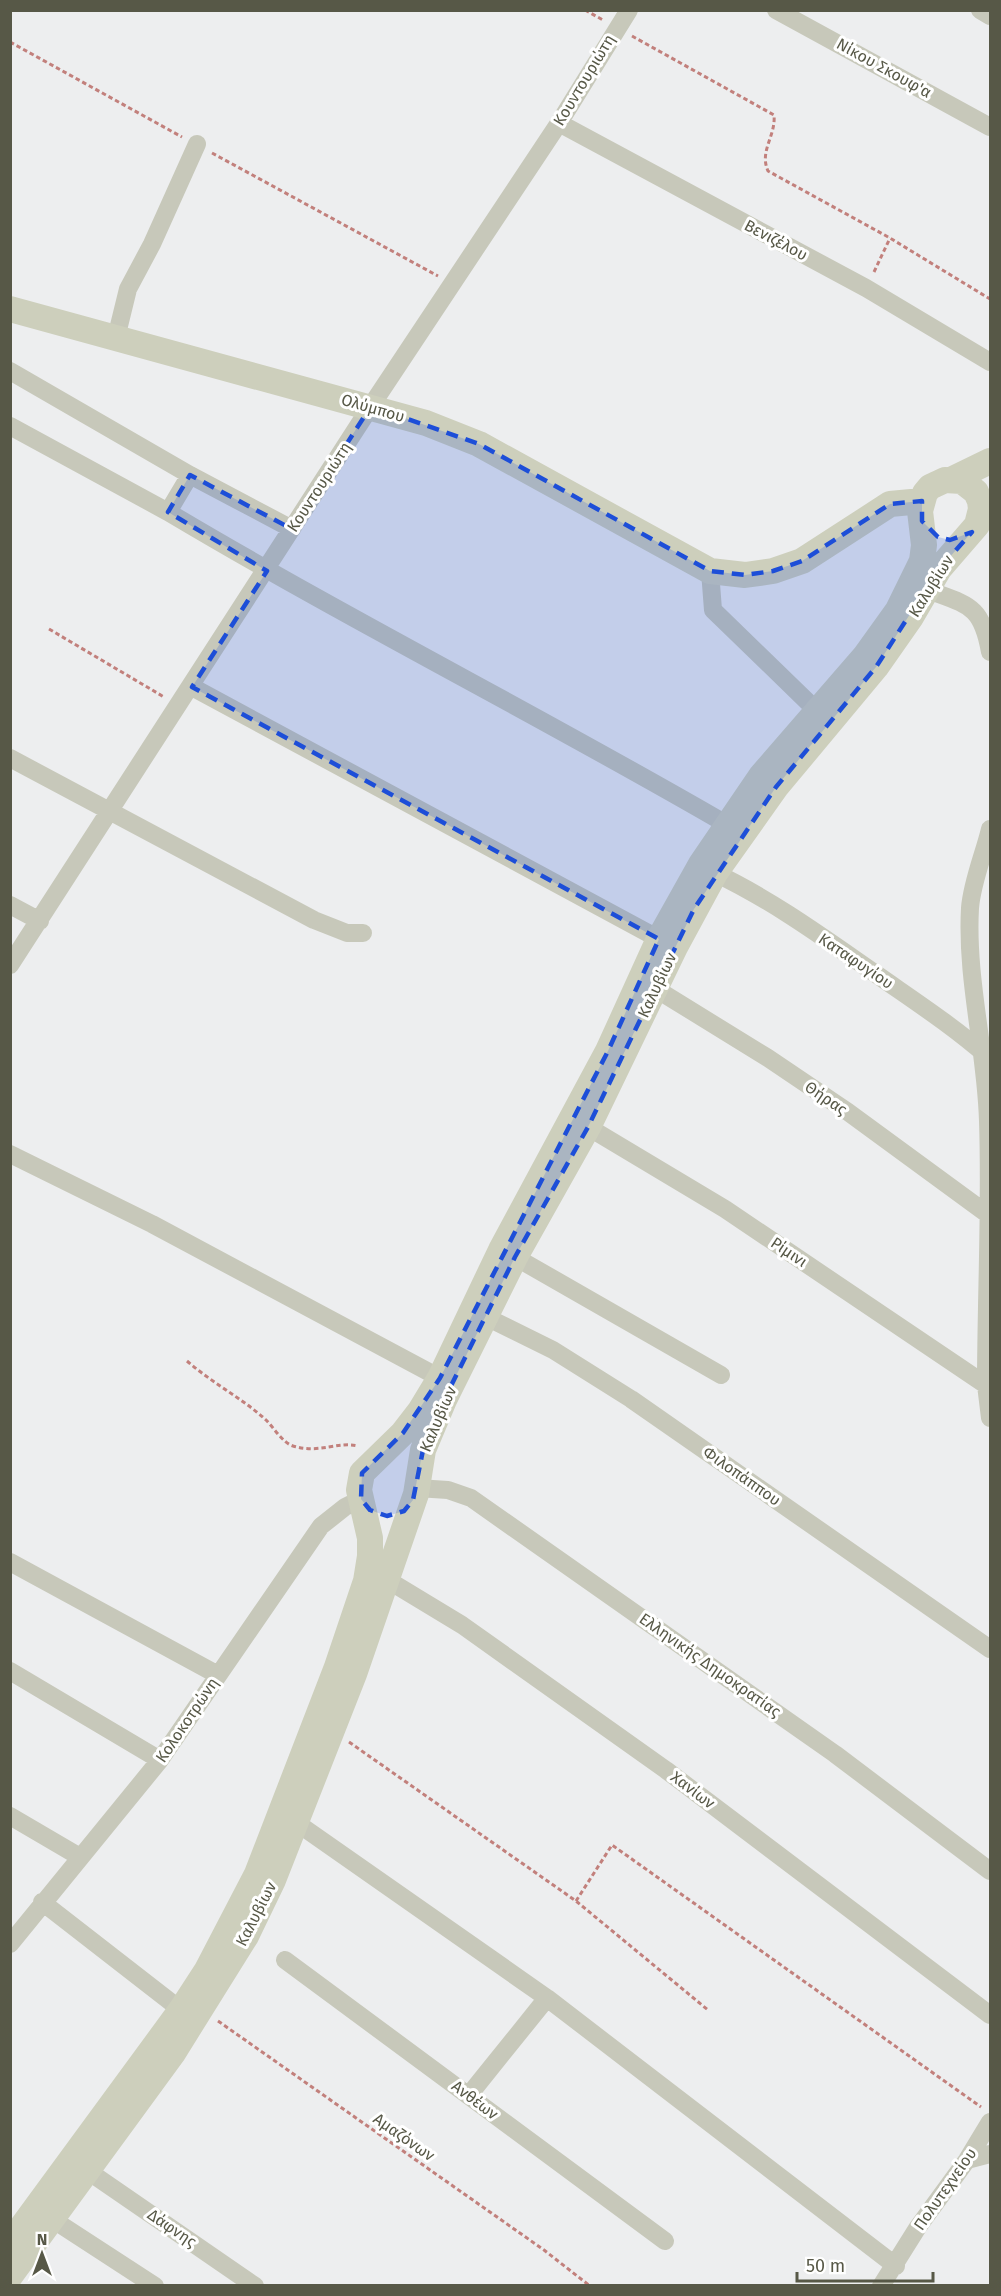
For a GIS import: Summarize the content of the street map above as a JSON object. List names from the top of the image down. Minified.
{"streets":{"main road":["Ολύμπου","Καλυβίων"],"street":["Νίκου Σκουφ'α","Κουντουριώτη","Βενιζέλου","Καταφυγίου","Θήρας","Ρίμινι","Φιλοπάππου","Ελληνικής Δημοκρατίας","Κολοκοτρώνη","Χανίων","Ανθέων","Πολυτεχνείου","Δάφνης"],"path":["Αμαζόνων"]},"crossings":[["Κουντουριώτη","Βενιζέλου"],["Κουντουριώτη","Ολύμπου"],["Καλυβίων","Καταφυγίου"],["Καλυβίων","Θήρας"],["Καλυβίων","Ρίμινι"],["Καλυβίων","Φιλοπάππου"],["Καλυβίων","Ελληνικής Δημοκρατίας"],["Καλυβίων","Κολοκοτρώνη"],["Καλυβίων","Χανίων"],["Καλυβίων","Αμαζόνων"],["Καλυβίων","Δάφνης"],["Ελληνικής Δημοκρατίας","Κολοκοτρώνη"]],"scale_bar":"50 m","north":"top"}
